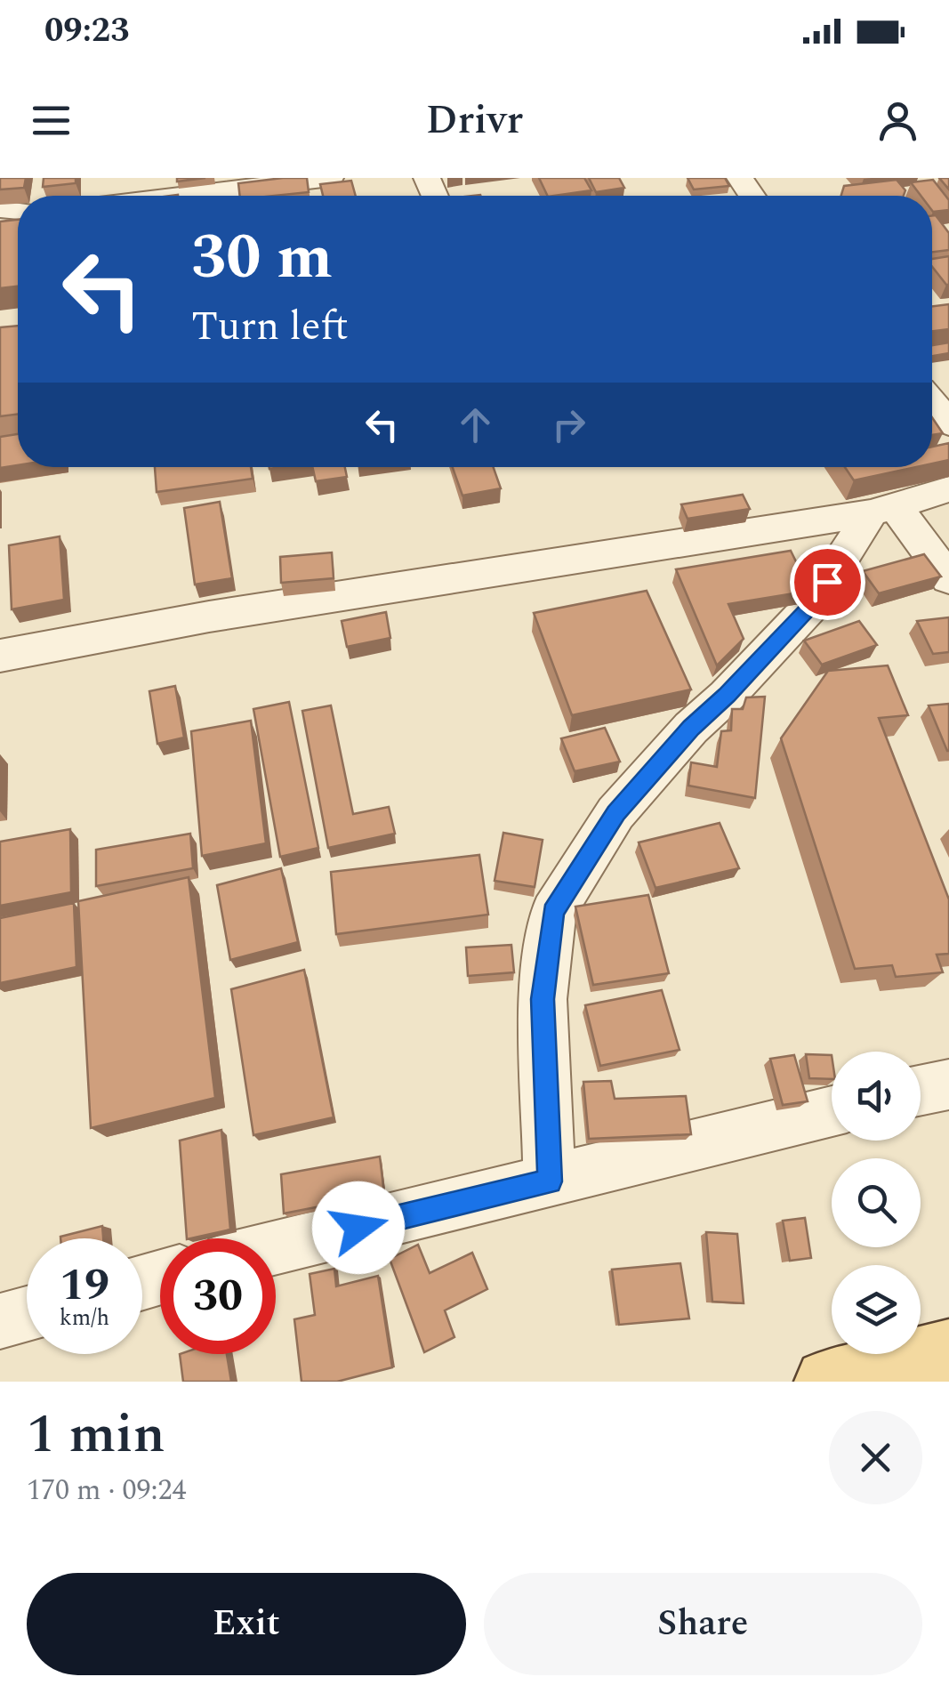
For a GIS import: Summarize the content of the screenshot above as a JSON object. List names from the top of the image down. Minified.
{"page":{"status":"09:23","header":"Drivr","turn":["30 m","Turn left"],"speed":"19 km/h","limit":"30","heading":["1 min","170 m · 09:24"],"buttons":["Exit","Share"]}}
